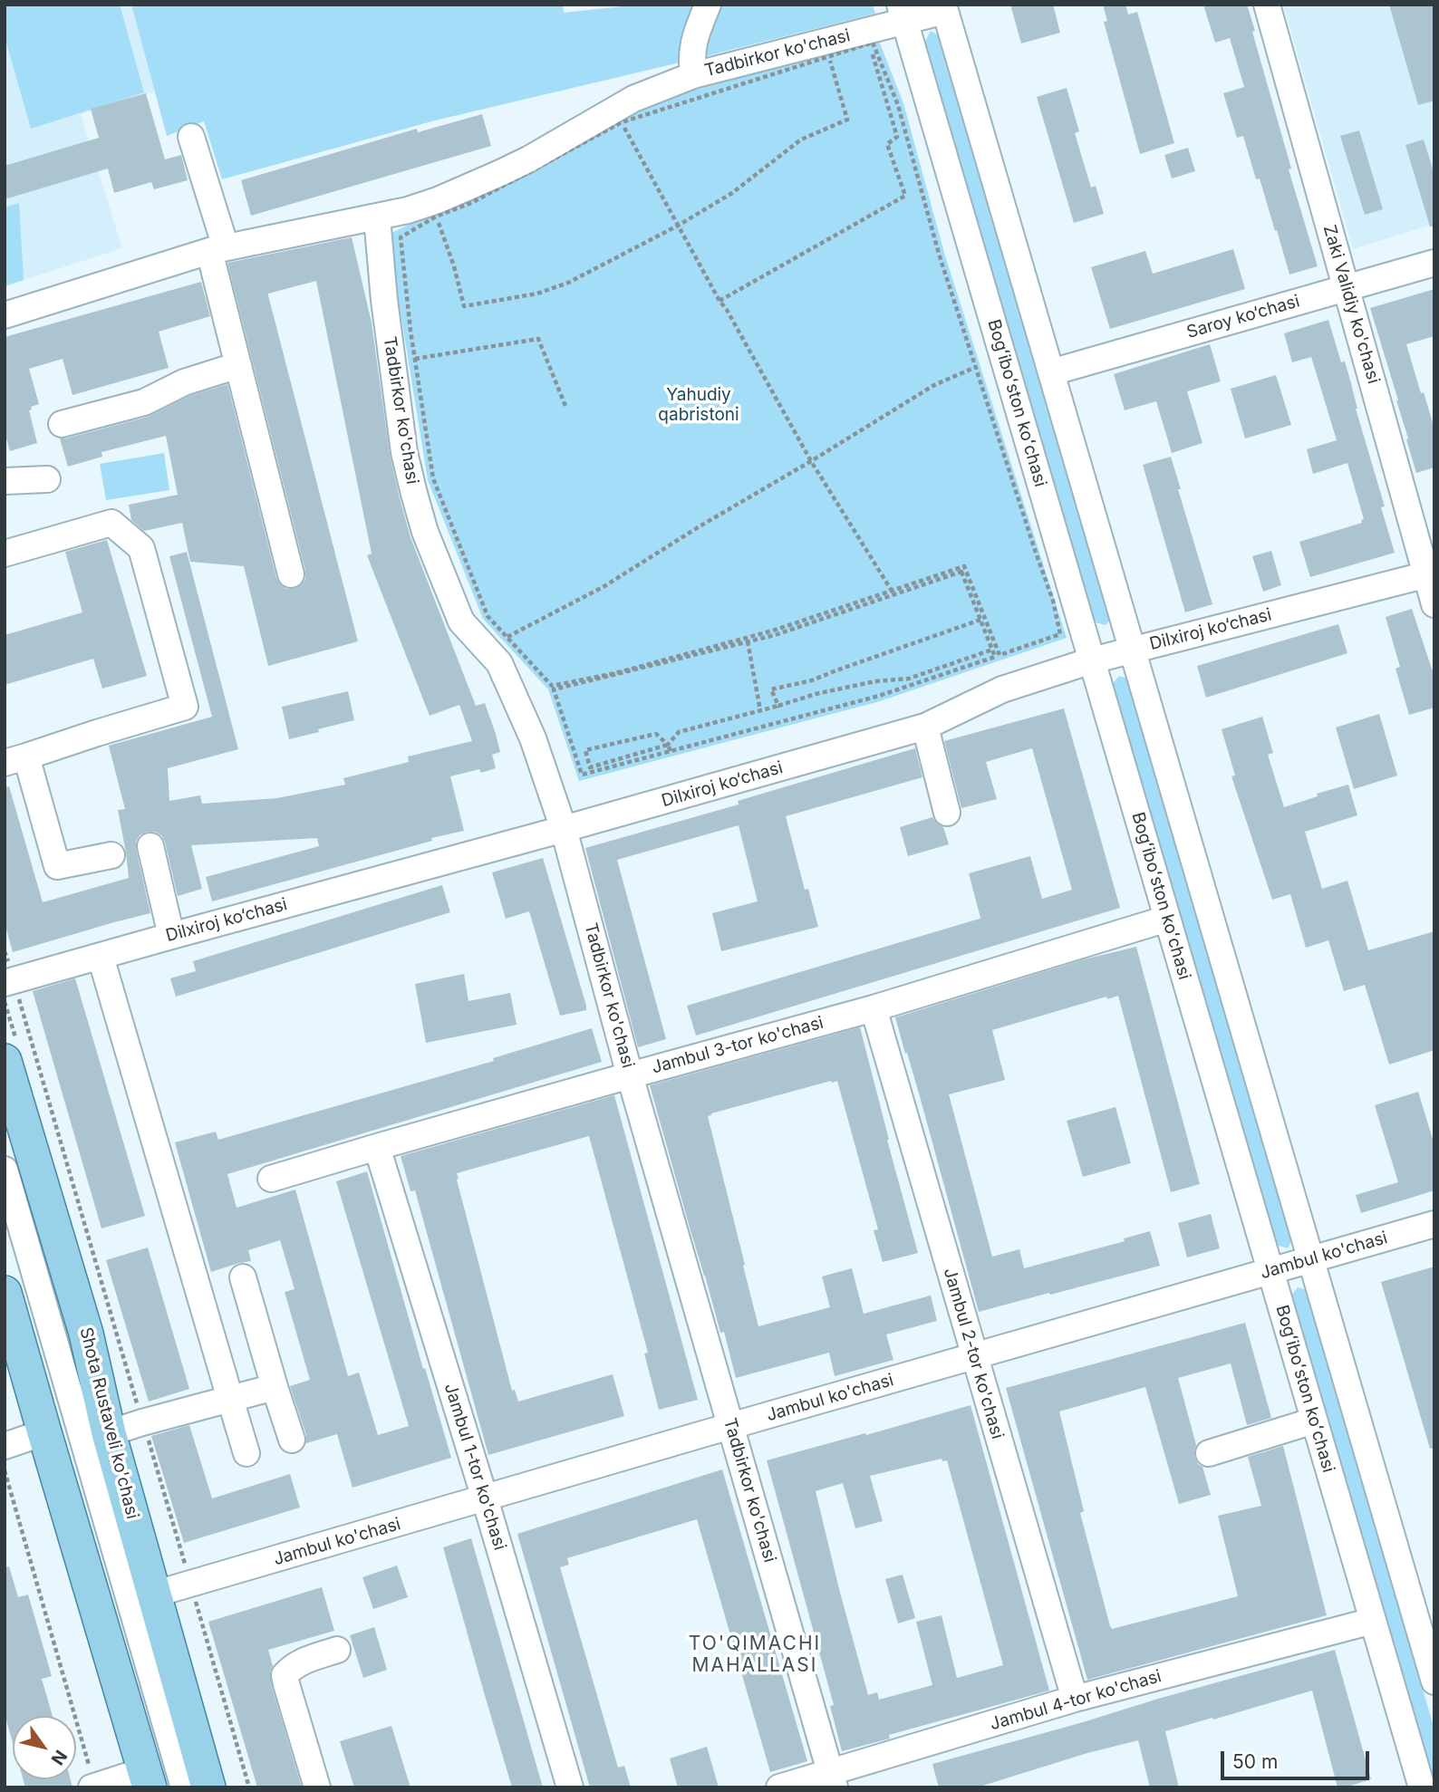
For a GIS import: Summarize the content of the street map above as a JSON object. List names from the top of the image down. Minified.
{"streets":{"main road":["Shota Rustaveli ko'chasi"],"street":["Tadbirkor ko'chasi","Zaki Validiy ko'chasi","Saroy ko‘chasi","Bogʻiboʻston koʻchasi","Dilxiroj ko‘chasi","Jambul 3-tor ko'chasi","Jambul ko'chasi","Jambul 2-tor ko'chasi","Jambul 1-tor ko'chasi","Jambul 4-tor ko'chasi"]},"crossings":[["Tadbirkor ko'chasi","Bogʻiboʻston koʻchasi"],["Tadbirkor ko'chasi","Dilxiroj ko‘chasi"],["Tadbirkor ko'chasi","Jambul 3-tor ko'chasi"],["Tadbirkor ko'chasi","Jambul ko'chasi"],["Tadbirkor ko'chasi","Jambul 4-tor ko'chasi"],["Zaki Validiy ko'chasi","Saroy ko‘chasi"],["Zaki Validiy ko'chasi","Dilxiroj ko‘chasi"],["Bogʻiboʻston koʻchasi","Dilxiroj ko‘chasi"],["Bogʻiboʻston koʻchasi","Jambul 3-tor ko'chasi"],["Bogʻiboʻston koʻchasi","Jambul ko'chasi"],["Bogʻiboʻston koʻchasi","Jambul 4-tor ko'chasi"],["Jambul 3-tor ko'chasi","Jambul 2-tor ko'chasi"],["Jambul 3-tor ko'chasi","Jambul 1-tor ko'chasi"],["Jambul ko'chasi","Jambul 2-tor ko'chasi"],["Jambul ko'chasi","Shota Rustaveli ko'chasi"],["Jambul ko'chasi","Jambul 1-tor ko'chasi"],["Jambul 2-tor ko'chasi","Jambul 4-tor ko'chasi"]],"districts":["TO'QIMACHI MAHALLASI"],"parks":["Yahudiy qabristoni"],"scale_bar":"50 m","north":"bottom right"}
